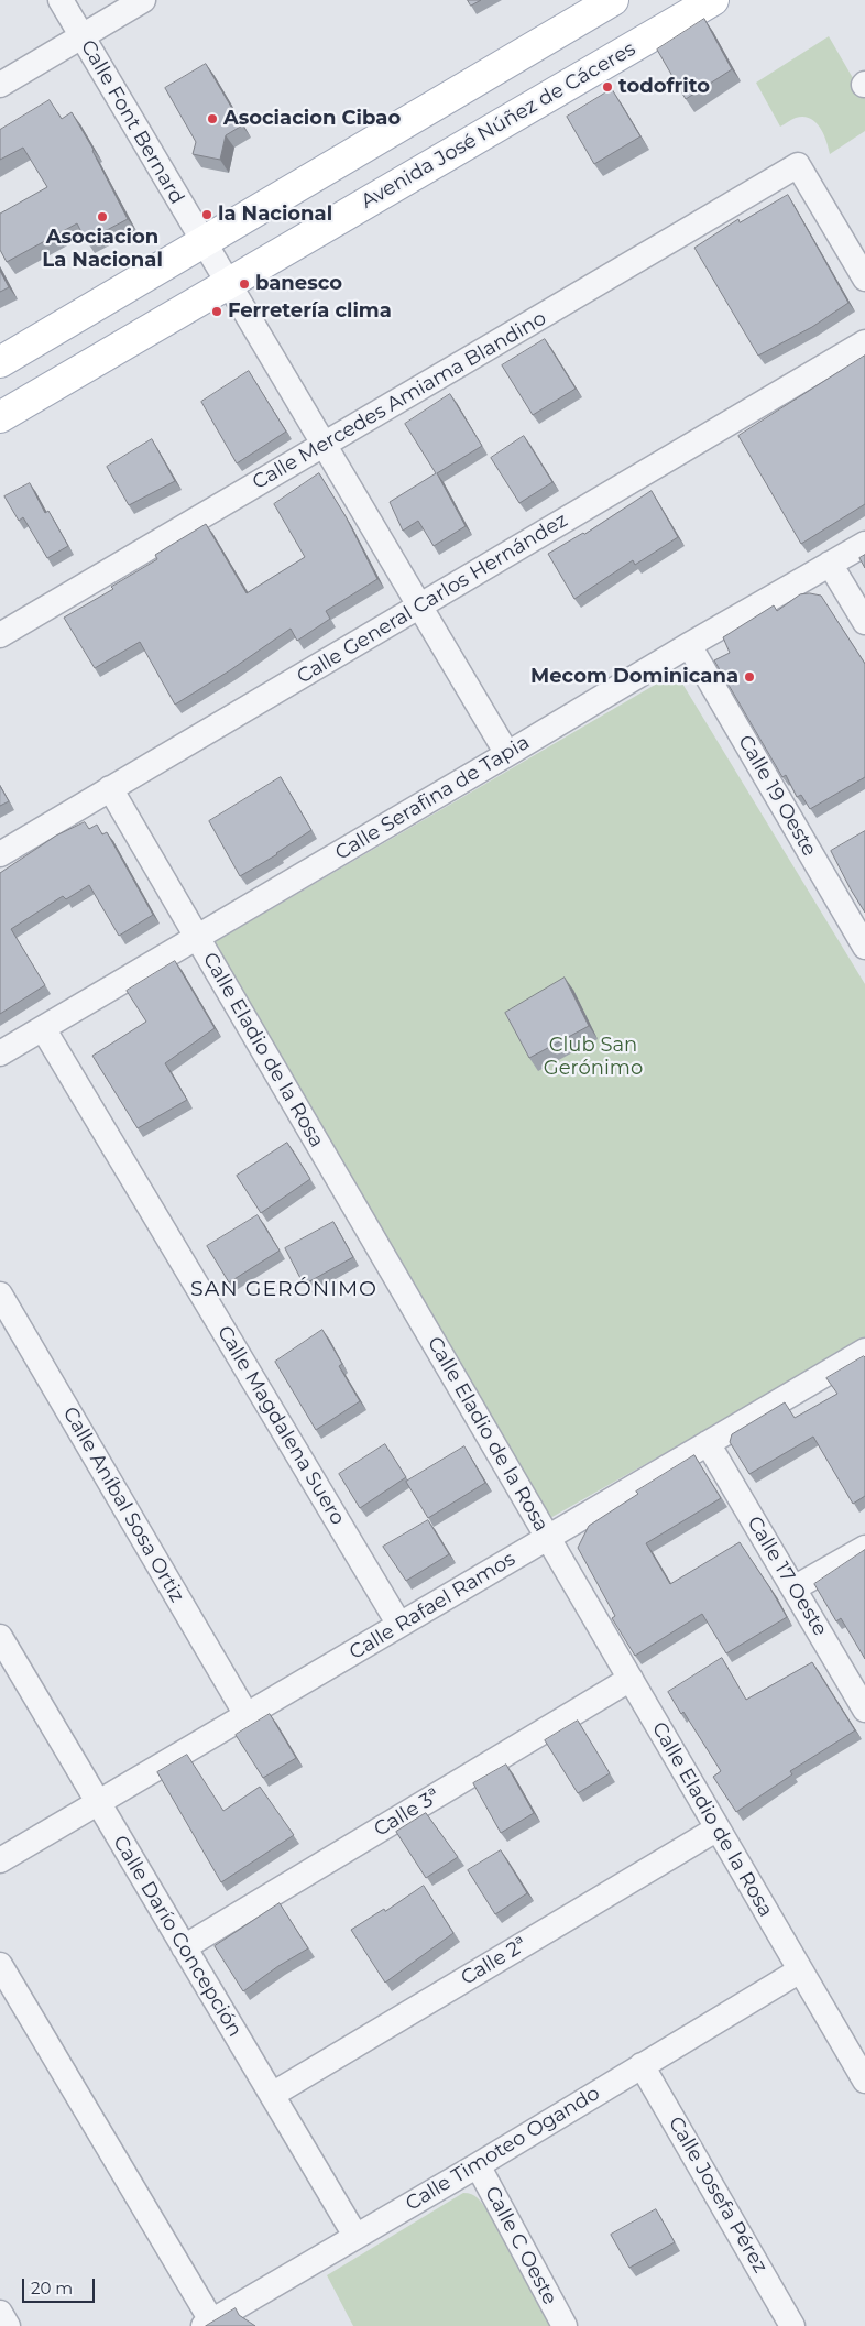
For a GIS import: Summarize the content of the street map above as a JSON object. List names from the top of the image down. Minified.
{"streets":{"main road":["Avenida José Núñez de Cáceres"],"street":["Calle Font Bernard","Calle Mercedes Amiama Blandino","Calle General Carlos Hernández","Calle 19 Oeste","Calle Serafina de Tapia","Calle Eladio de la Rosa","Calle Magdalena Suero","Calle Aníbal Sosa Ortiz","Calle 17 Oeste","Calle Rafael Ramos","Calle 3ª","Calle Darío Concepción","Calle 2ª","Calle Timoteo Ogando","Calle Josefa Pérez","Calle C Oeste"]},"crossings":[["Calle Font Bernard","Avenida José Núñez de Cáceres"],["Calle Font Bernard","Calle Mercedes Amiama Blandino"],["Calle Font Bernard","Calle General Carlos Hernández"],["Calle Font Bernard","Calle Serafina de Tapia"],["Calle General Carlos Hernández","Calle Eladio de la Rosa"],["Calle 19 Oeste","Calle Serafina de Tapia"],["Calle Serafina de Tapia","Calle Eladio de la Rosa"],["Calle Serafina de Tapia","Calle Magdalena Suero"],["Calle Eladio de la Rosa","Calle Rafael Ramos"],["Calle Eladio de la Rosa","Calle 3ª"],["Calle Eladio de la Rosa","Calle 2ª"],["Calle Eladio de la Rosa","Calle Timoteo Ogando"],["Calle Magdalena Suero","Calle Rafael Ramos"],["Calle Aníbal Sosa Ortiz","Calle Rafael Ramos"],["Calle 17 Oeste","Calle Rafael Ramos"],["Calle Rafael Ramos","Calle Darío Concepción"],["Calle 3ª","Calle Darío Concepción"],["Calle Darío Concepción","Calle 2ª"],["Calle Darío Concepción","Calle Timoteo Ogando"],["Calle Timoteo Ogando","Calle Josefa Pérez"],["Calle Timoteo Ogando","Calle C Oeste"]],"districts":["SAN GERÓNIMO"],"parks":["Club San Gerónimo"],"places":["todofrito","Asociacion Cibao","la Nacional","Asociacion La Nacional","banesco","Ferretería clima","Mecom Dominicana"],"scale_bar":"20 m"}
